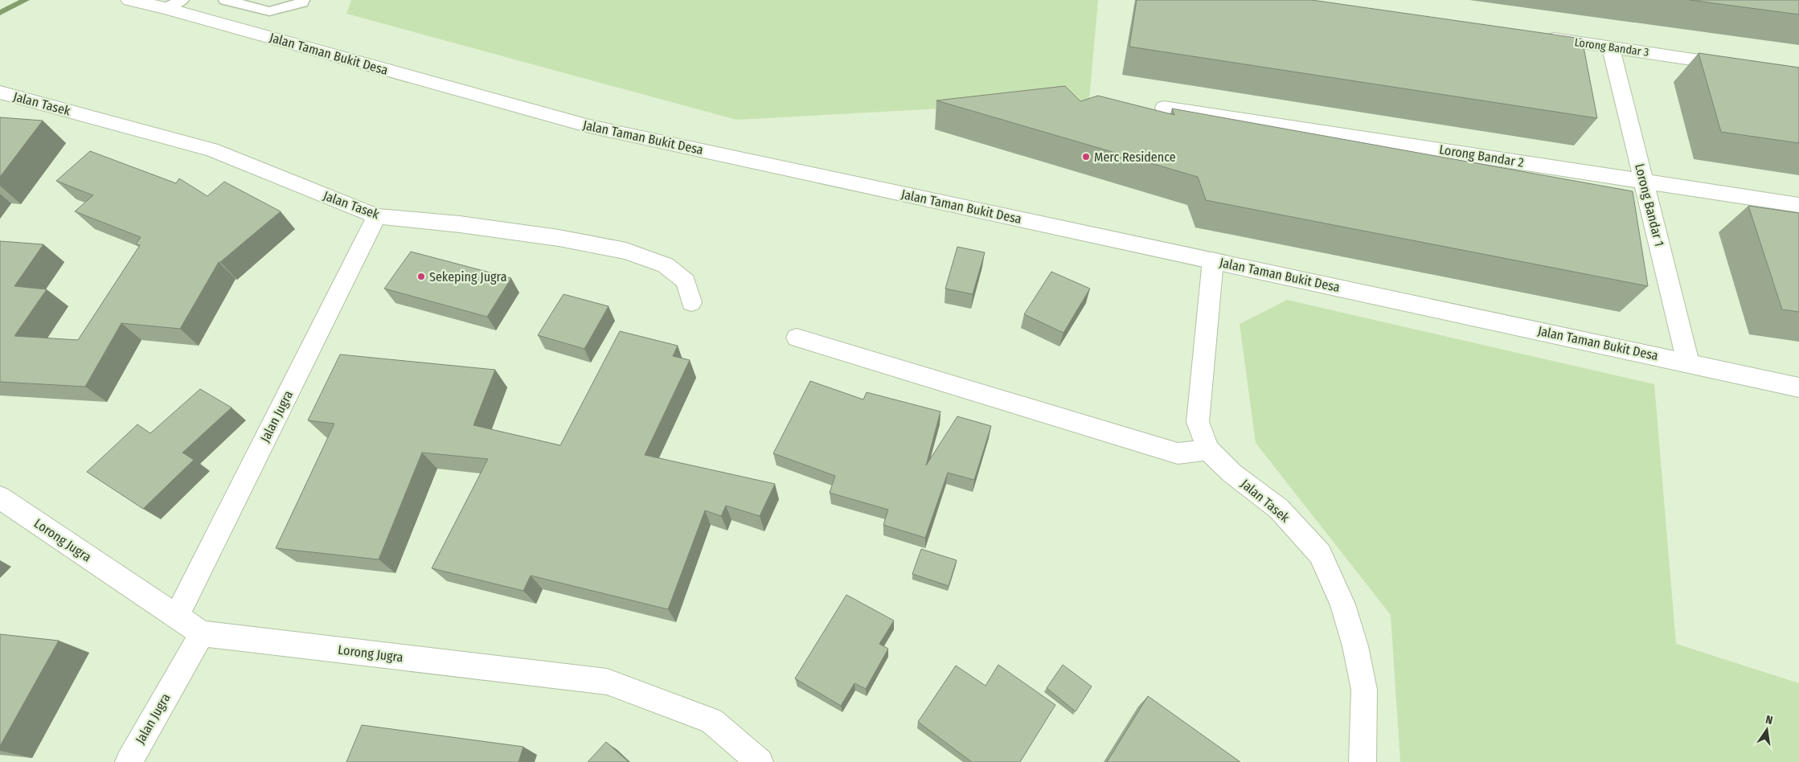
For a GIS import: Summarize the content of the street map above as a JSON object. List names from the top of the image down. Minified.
{"streets":{"street":["Lorong Bandar 3","Jalan Taman Bukit Desa","Jalan Tasek","Lorong Bandar 2","Lorong Bandar 1","Jalan Jugra","Lorong Jugra"]},"crossings":[["Lorong Bandar 3","Lorong Bandar 1"],["Jalan Taman Bukit Desa","Jalan Tasek"],["Jalan Taman Bukit Desa","Lorong Bandar 1"],["Jalan Tasek","Jalan Jugra"],["Lorong Bandar 2","Lorong Bandar 1"],["Jalan Jugra","Lorong Jugra"]],"places":["Merc Residence","Sekeping Jugra"],"north":"top"}
